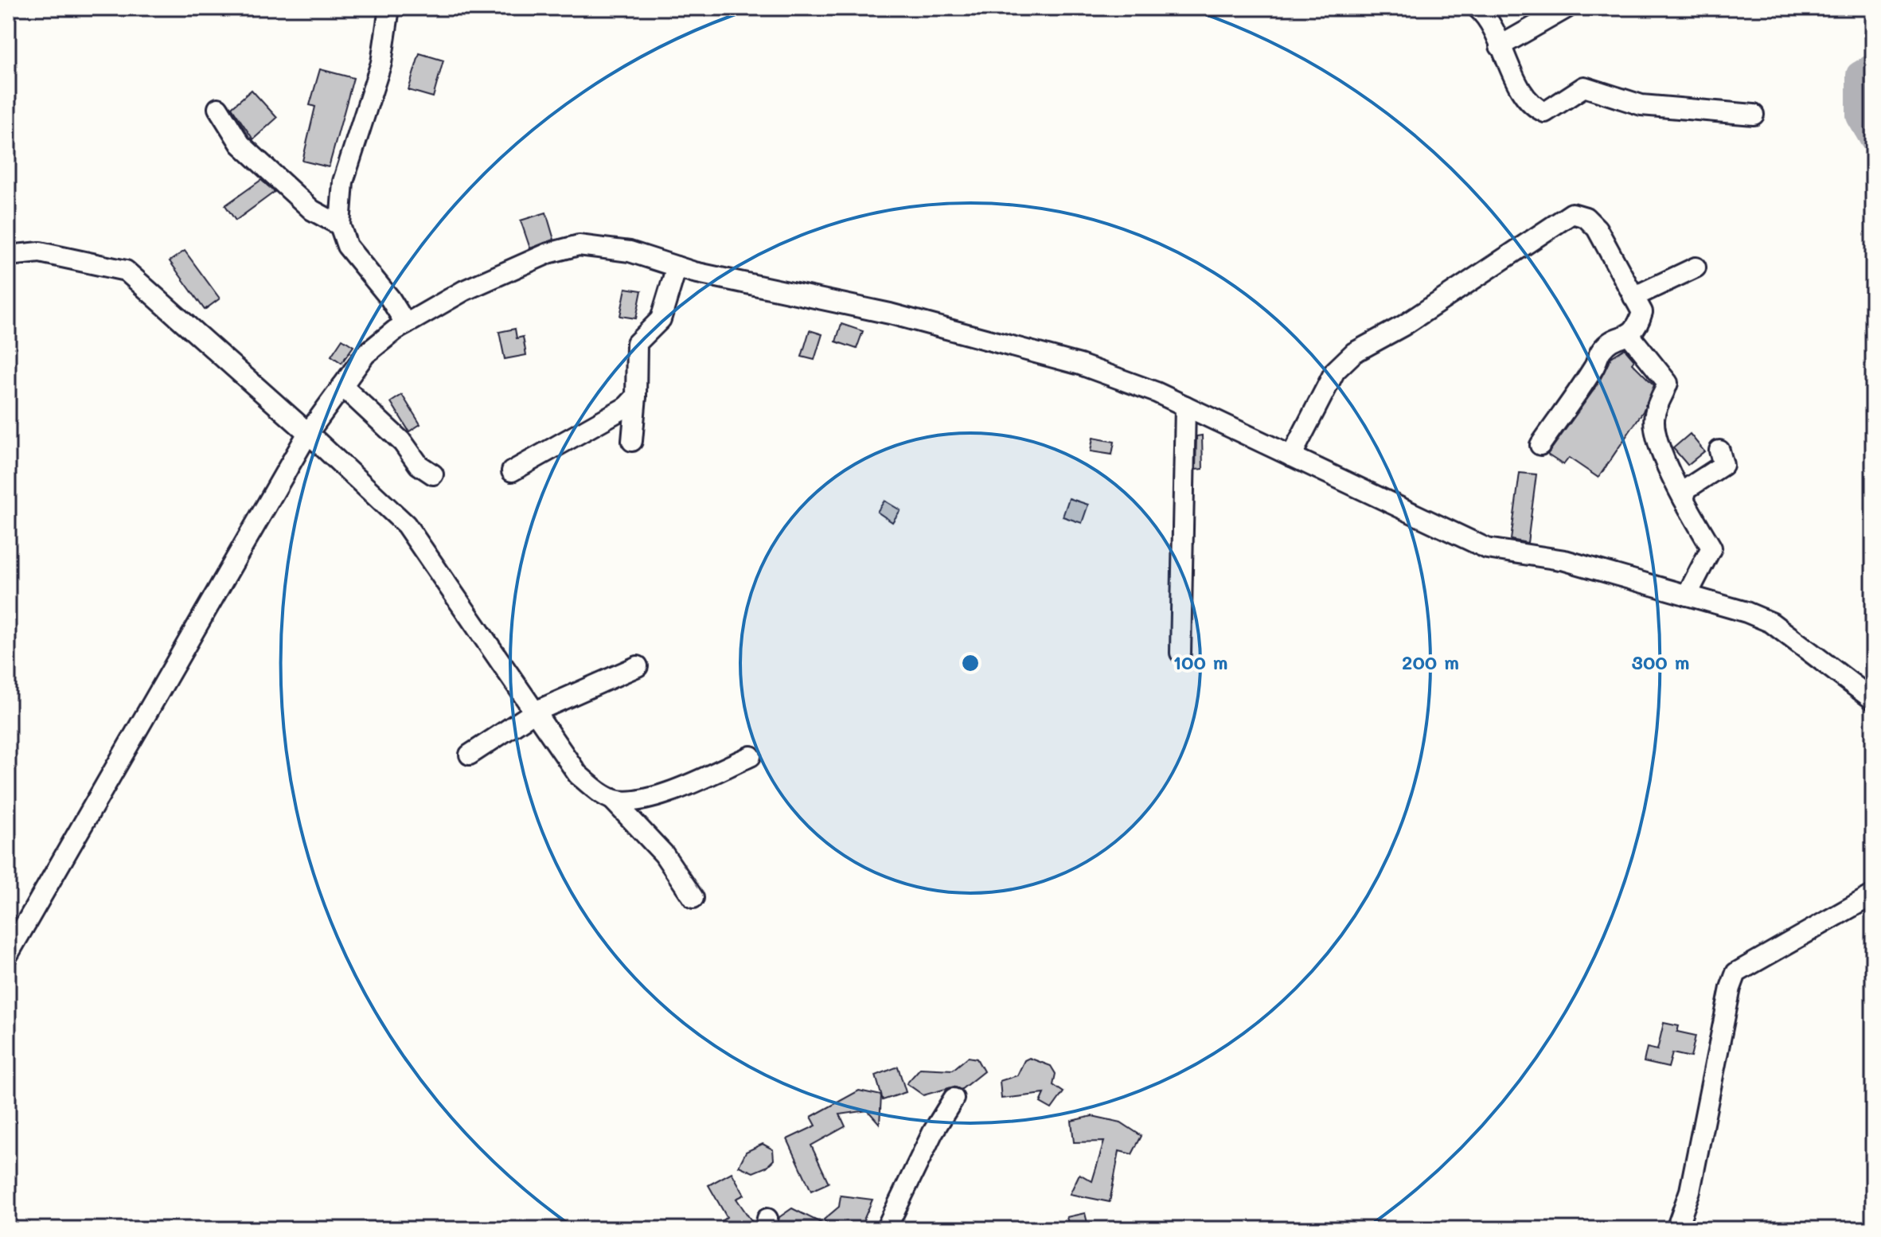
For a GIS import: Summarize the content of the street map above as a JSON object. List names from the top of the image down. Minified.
{"rings":["100 m","200 m","300 m"]}
